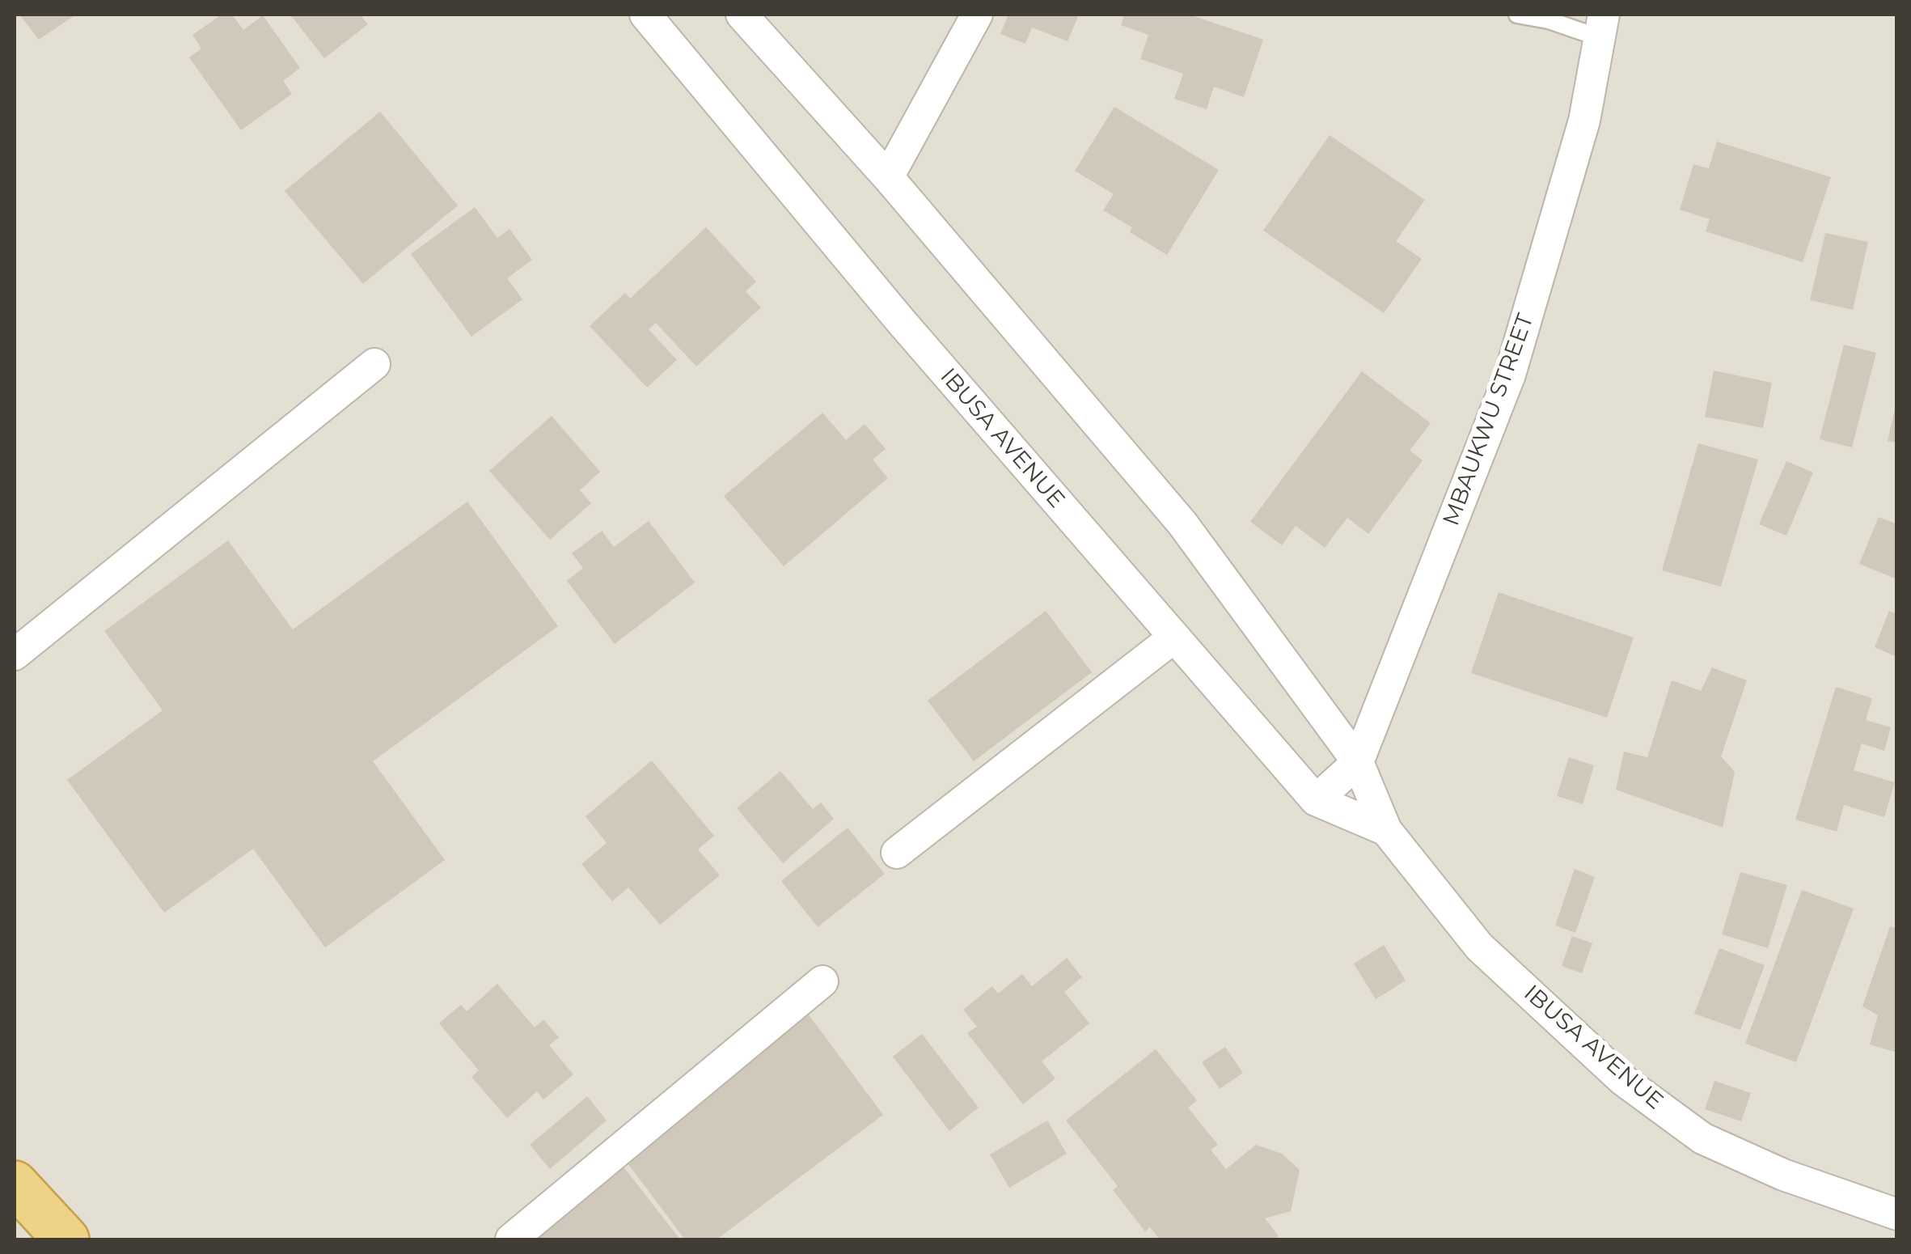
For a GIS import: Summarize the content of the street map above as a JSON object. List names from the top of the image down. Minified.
{"streets":{"street":["MBAUKWU STREET","IBUSA AVENUE"]},"crossings":[["MBAUKWU STREET","IBUSA AVENUE"]]}
